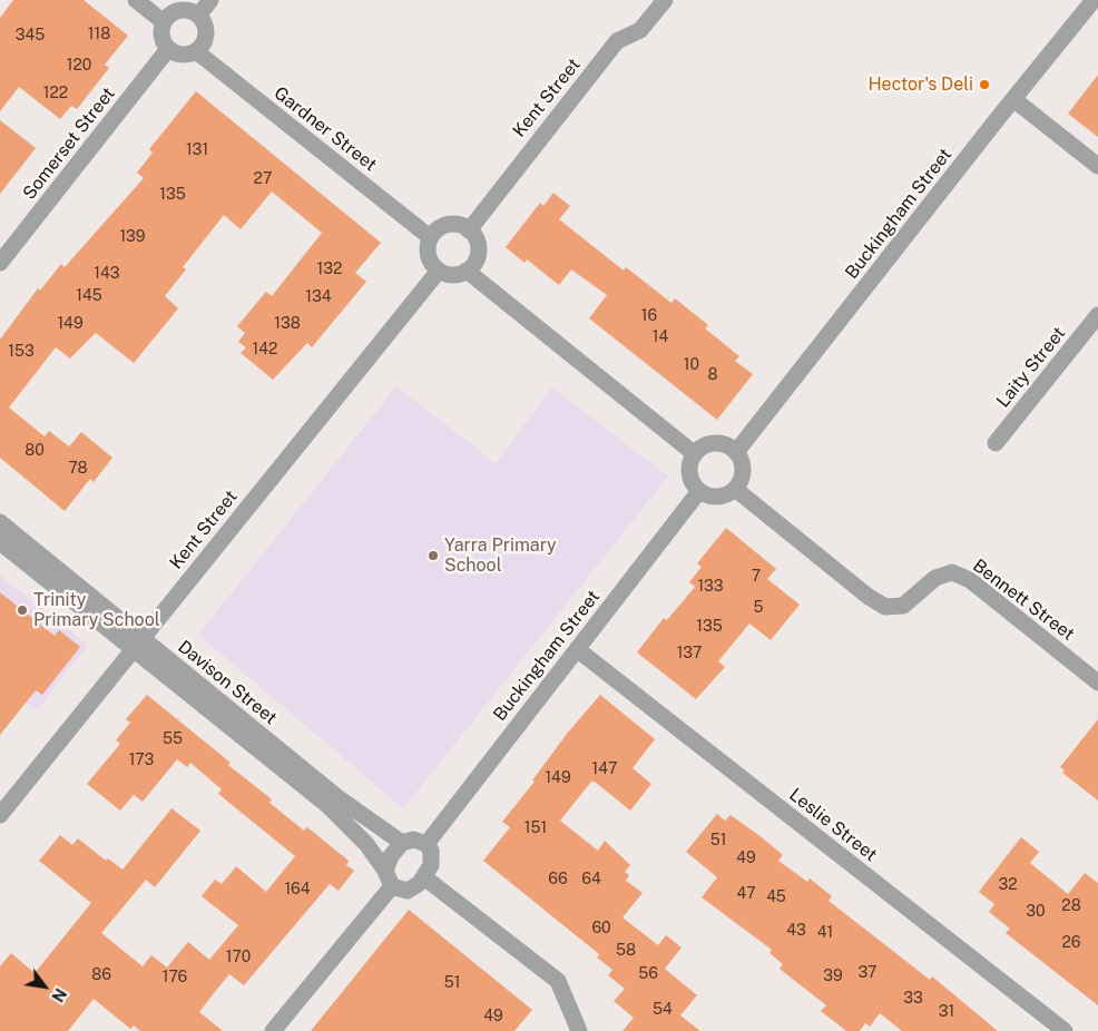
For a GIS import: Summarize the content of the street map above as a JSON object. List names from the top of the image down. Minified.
{"streets":{"street":["Kent Street","Gardner Street","Somerset Street","Buckingham Street","Laity Street","Bennett Street","Davison Street","Leslie Street"]},"crossings":[["Kent Street","Gardner Street"],["Kent Street","Davison Street"],["Gardner Street","Somerset Street"],["Buckingham Street","Bennett Street"],["Buckingham Street","Davison Street"],["Buckingham Street","Leslie Street"]],"places":["Hector's Deli","Yarra Primary School","Trinity Primary School"],"house_numbers":["118","345","120","122","131","27","135","139","132","143","145","134","16","149","138","14","142","153","10","8","80","78","7","133","5","135","137","55","173","147","149","151","51","49","66","64","32","164","47","45","28","30","60","43","41","26","58","170","37","56","86","39","176","51","33","54","31","49"],"north":"bottom right"}
